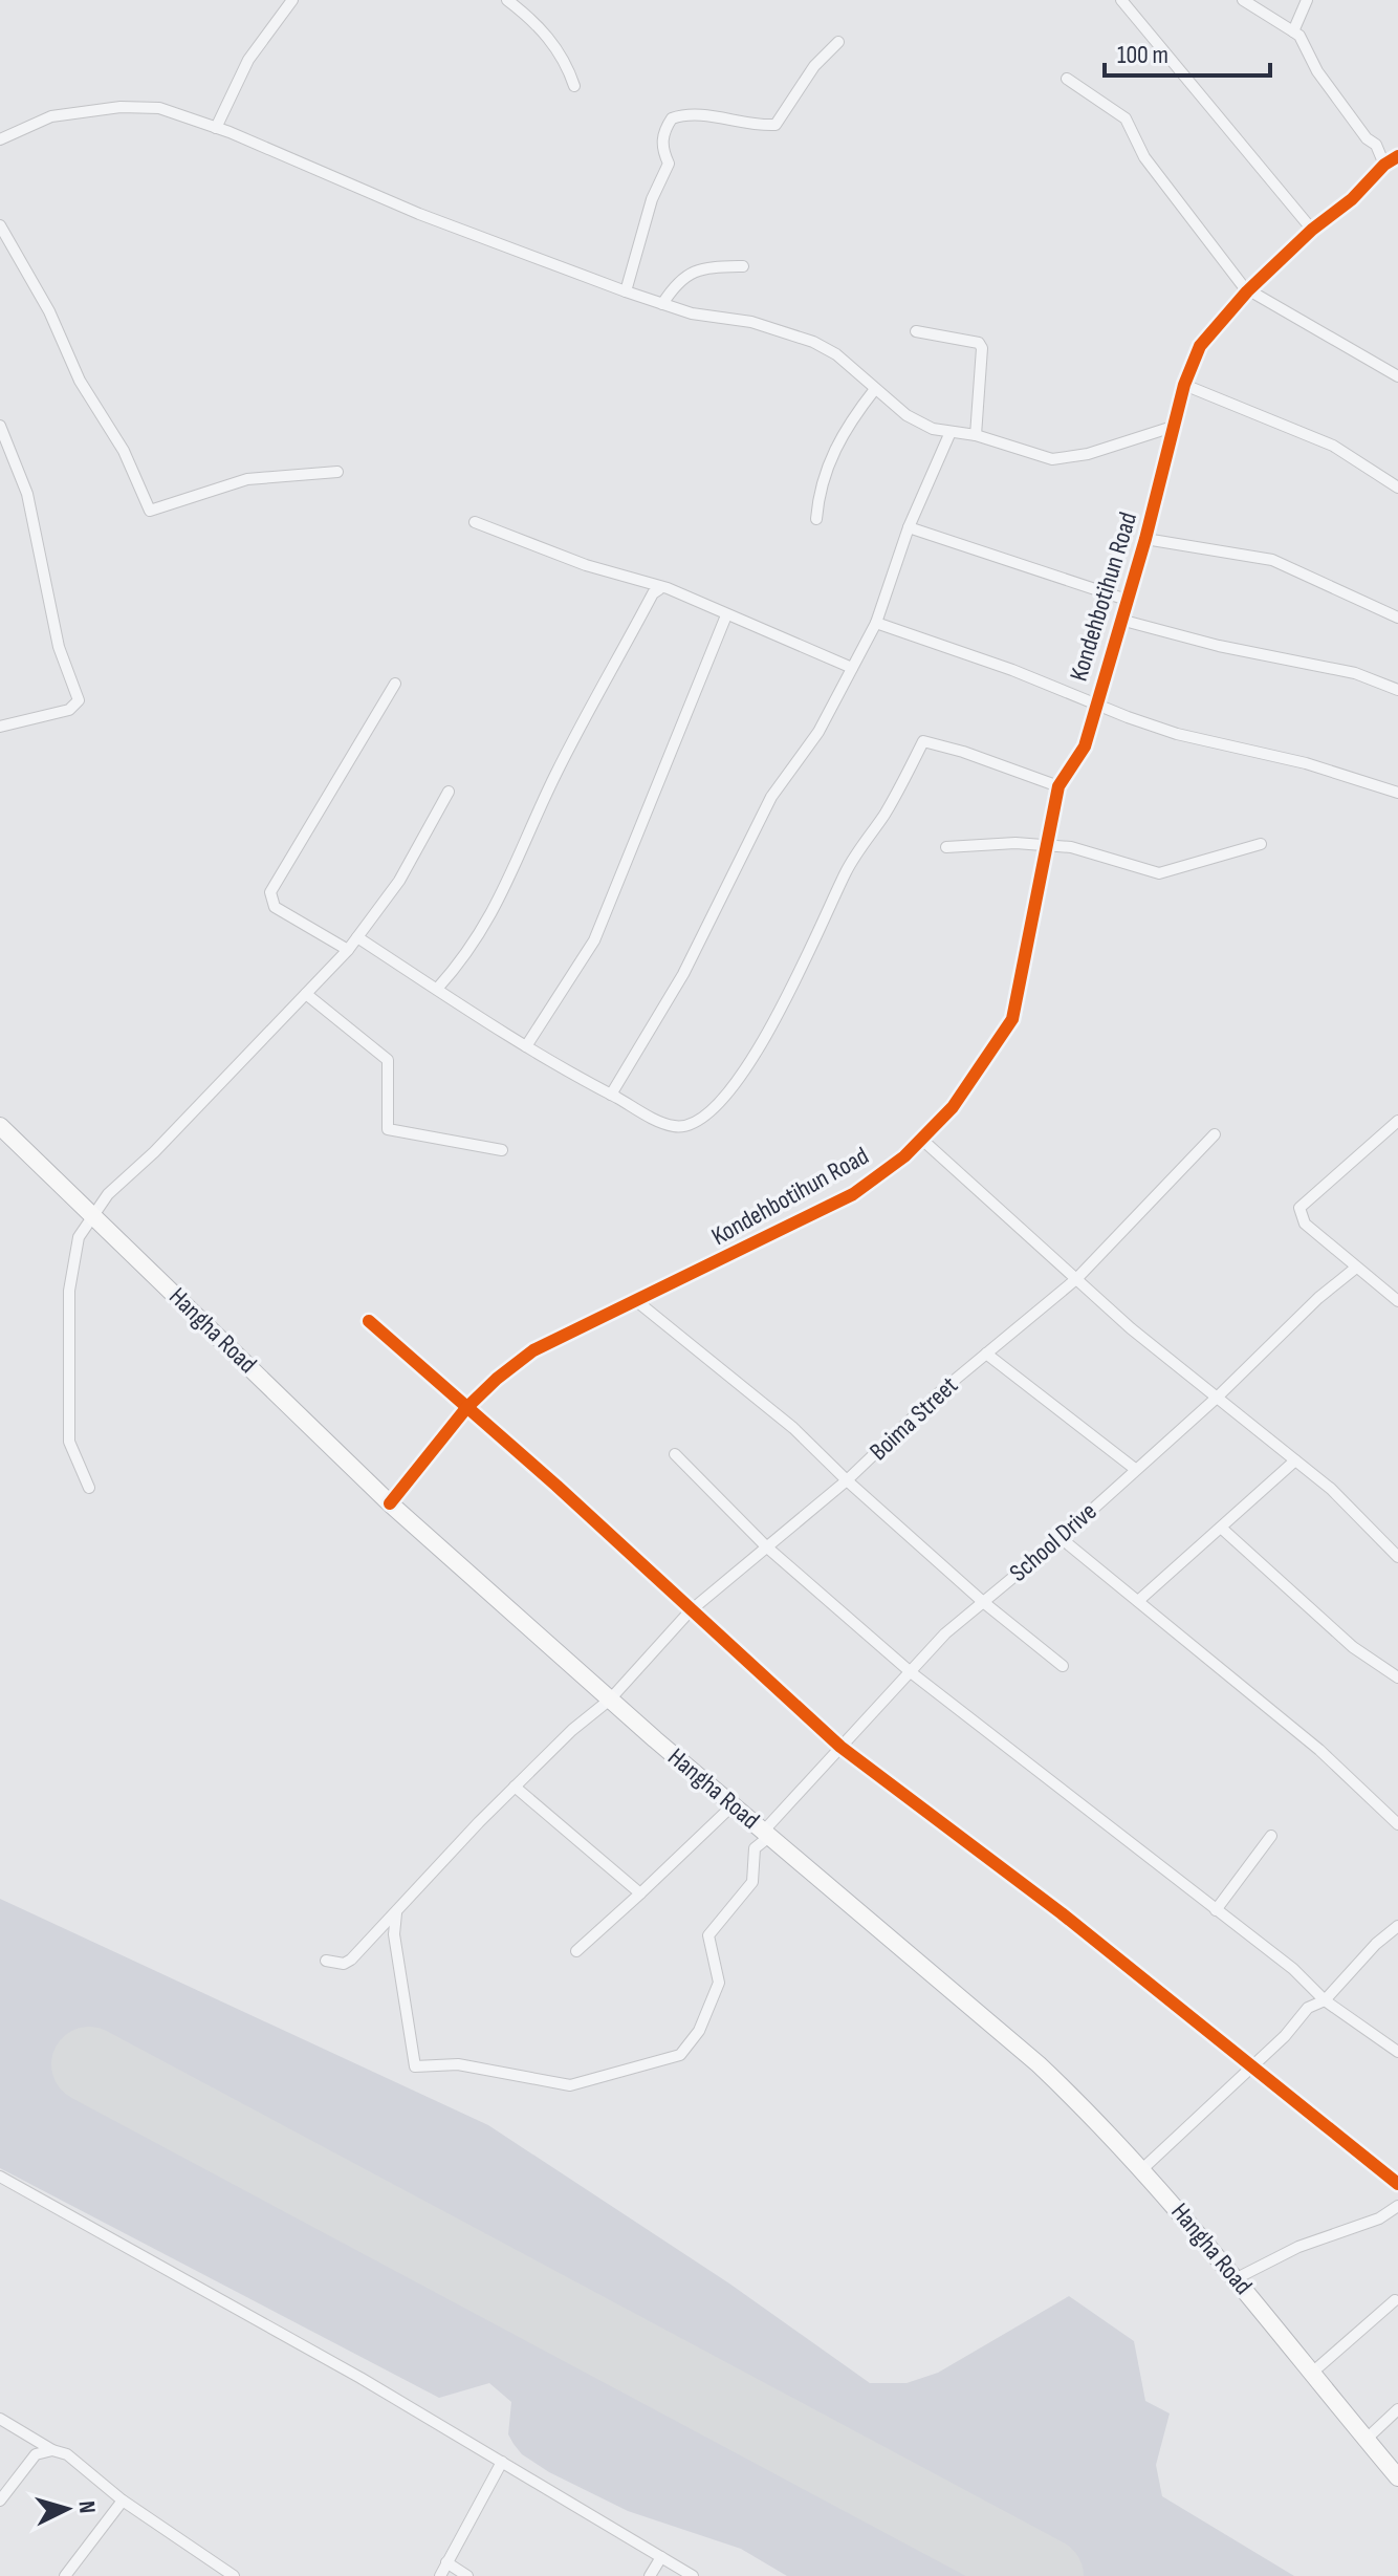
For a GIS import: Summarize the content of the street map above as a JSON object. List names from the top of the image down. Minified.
{"streets":{"highway":["Hangha Road"],"street":["Kondehbotihun Road","Boima Street","School Drive"]},"crossings":[["Kondehbotihun Road","Hangha Road"],["Hangha Road","Boima Street"],["Hangha Road","School Drive"],["Boima Street","School Drive"]],"scale_bar":"100 m","north":"right"}
